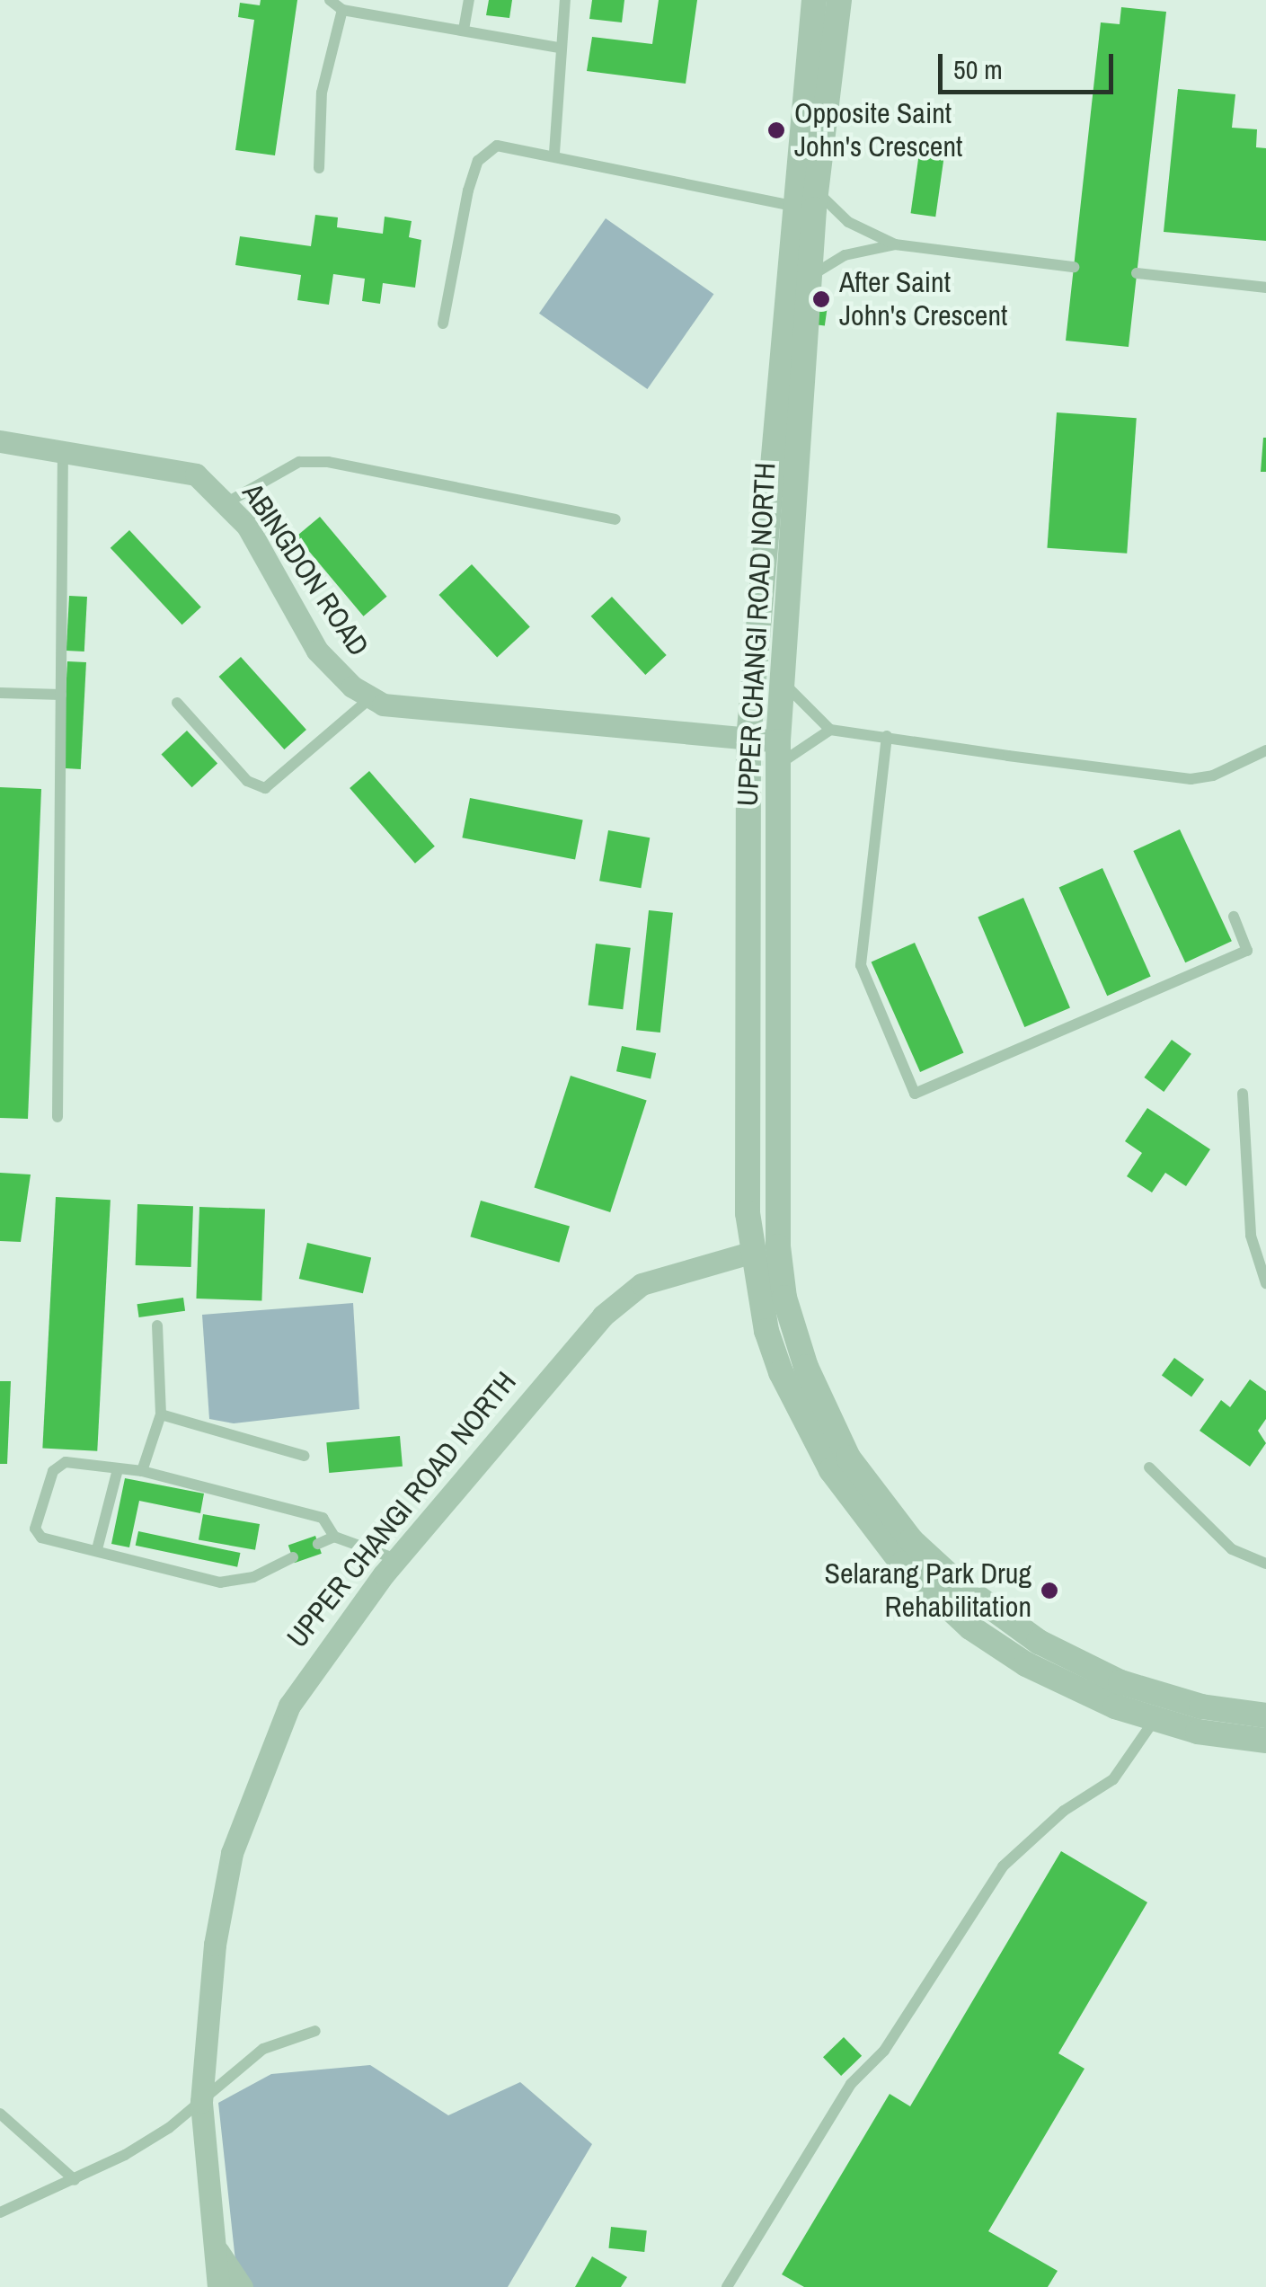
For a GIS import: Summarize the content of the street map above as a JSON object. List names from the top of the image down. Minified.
{"streets":{"street":["ABINGDON ROAD","UPPER CHANGI ROAD NORTH"]},"crossings":[["ABINGDON ROAD","UPPER CHANGI ROAD NORTH"]],"places":["Opposite Saint John's Crescent","After Saint John's Crescent","Selarang Park Drug Rehabilitation"],"scale_bar":"50 m"}
